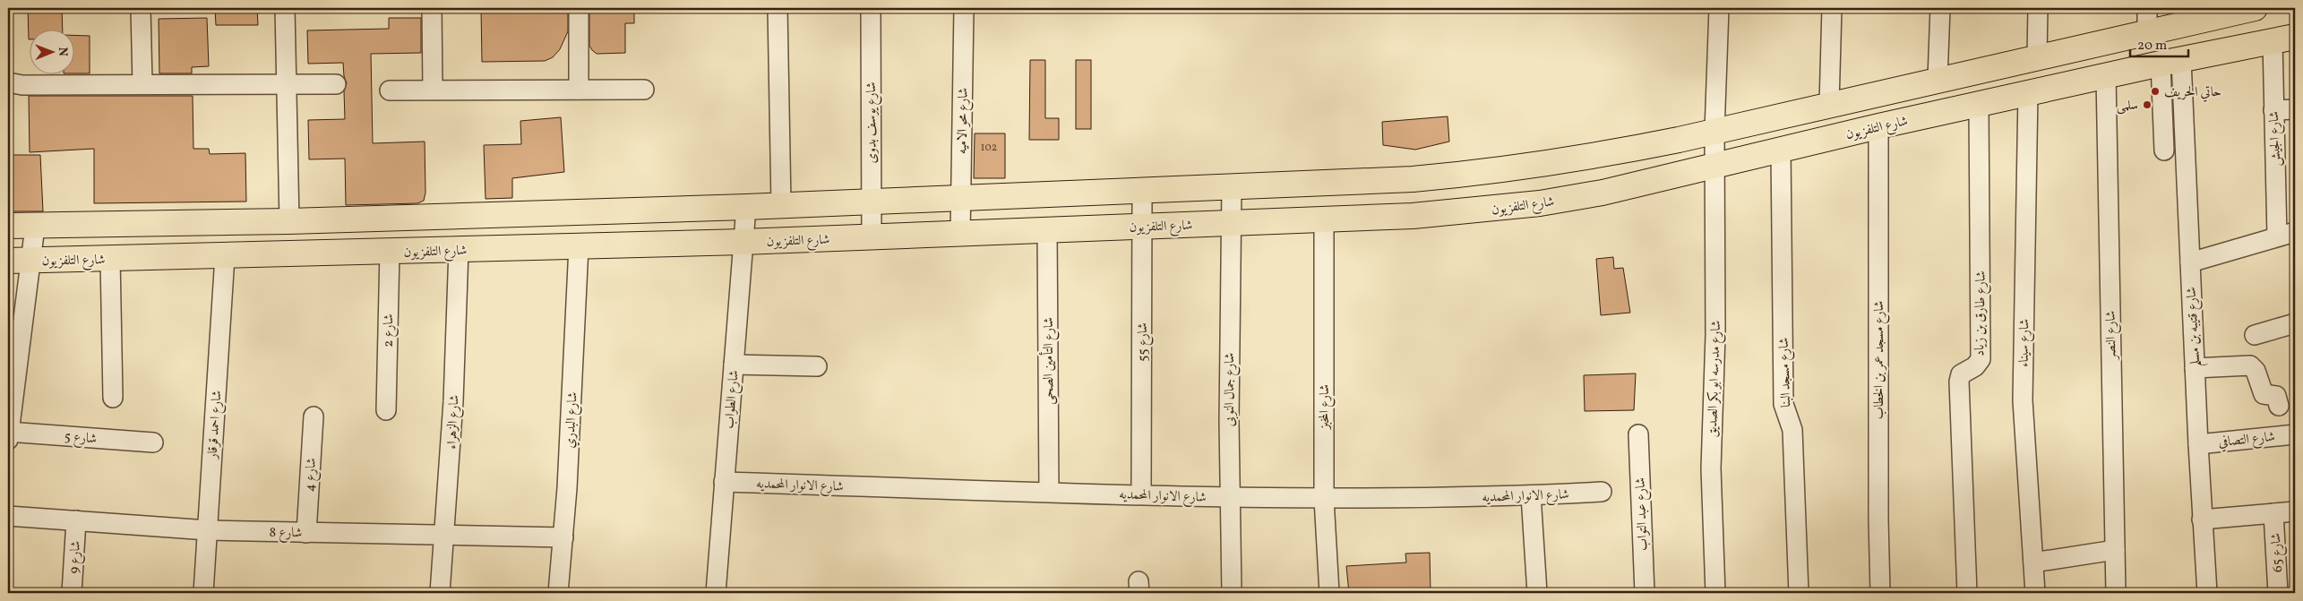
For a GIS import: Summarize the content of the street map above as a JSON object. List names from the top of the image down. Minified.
{"streets":{"main road":["شارع التلفزيون"],"street":["شارع محو الاميه","شارع يوسف بدوى","شارع الجيش","شارع طارق بن زياد","شارع قتيبه بن مسلم","شارع 2","شارع النصر","شارع 55","شارع سيناء","شارع مسجد عمر بن الخطاب","شارع التأمين الصحى","شارع مسجد البنا","شارع مدرسه ابو بكر الصديق","شارع جمال النوبى","شارع الطواب","شارع المخبز","شارع البدري","شارع الزهراء","شارع احمد قرقار","شارع 5","شارع التصافي","شارع 4","شارع الانوار المحمديه","شارع عبد التواب","شارع 8","شارع 65","شارع 9"]},"crossings":[["شارع محو الاميه","شارع التلفزيون"],["شارع يوسف بدوى","شارع التلفزيون"],["شارع التلفزيون","شارع الجيش"],["شارع التلفزيون","شارع طارق بن زياد"],["شارع التلفزيون","شارع قتيبه بن مسلم"],["شارع التلفزيون","شارع 2"],["شارع التلفزيون","شارع النصر"],["شارع التلفزيون","شارع 55"],["شارع التلفزيون","شارع سيناء"],["شارع التلفزيون","شارع مسجد عمر بن الخطاب"],["شارع التلفزيون","شارع التأمين الصحى"],["شارع التلفزيون","شارع مسجد البنا"],["شارع التلفزيون","شارع مدرسه ابو بكر الصديق"],["شارع التلفزيون","شارع جمال النوبى"],["شارع التلفزيون","شارع الطواب"],["شارع التلفزيون","شارع المخبز"],["شارع التلفزيون","شارع البدري"],["شارع التلفزيون","شارع الزهراء"],["شارع التلفزيون","شارع احمد قرقار"],["شارع الجيش","شارع قتيبه بن مسلم"],["شارع قتيبه بن مسلم","شارع التصافي"],["شارع 55","شارع الانوار المحمديه"],["شارع التأمين الصحى","شارع الانوار المحمديه"],["شارع جمال النوبى","شارع الانوار المحمديه"],["شارع الطواب","شارع الانوار المحمديه"],["شارع المخبز","شارع الانوار المحمديه"],["شارع البدري","شارع 8"],["شارع الزهراء","شارع 8"],["شارع احمد قرقار","شارع 8"],["شارع 4","شارع 8"],["شارع 8","شارع 9"]],"places":["حاتي الحريف","سلمى"],"house_numbers":["102"],"scale_bar":"20 m","north":"right"}
